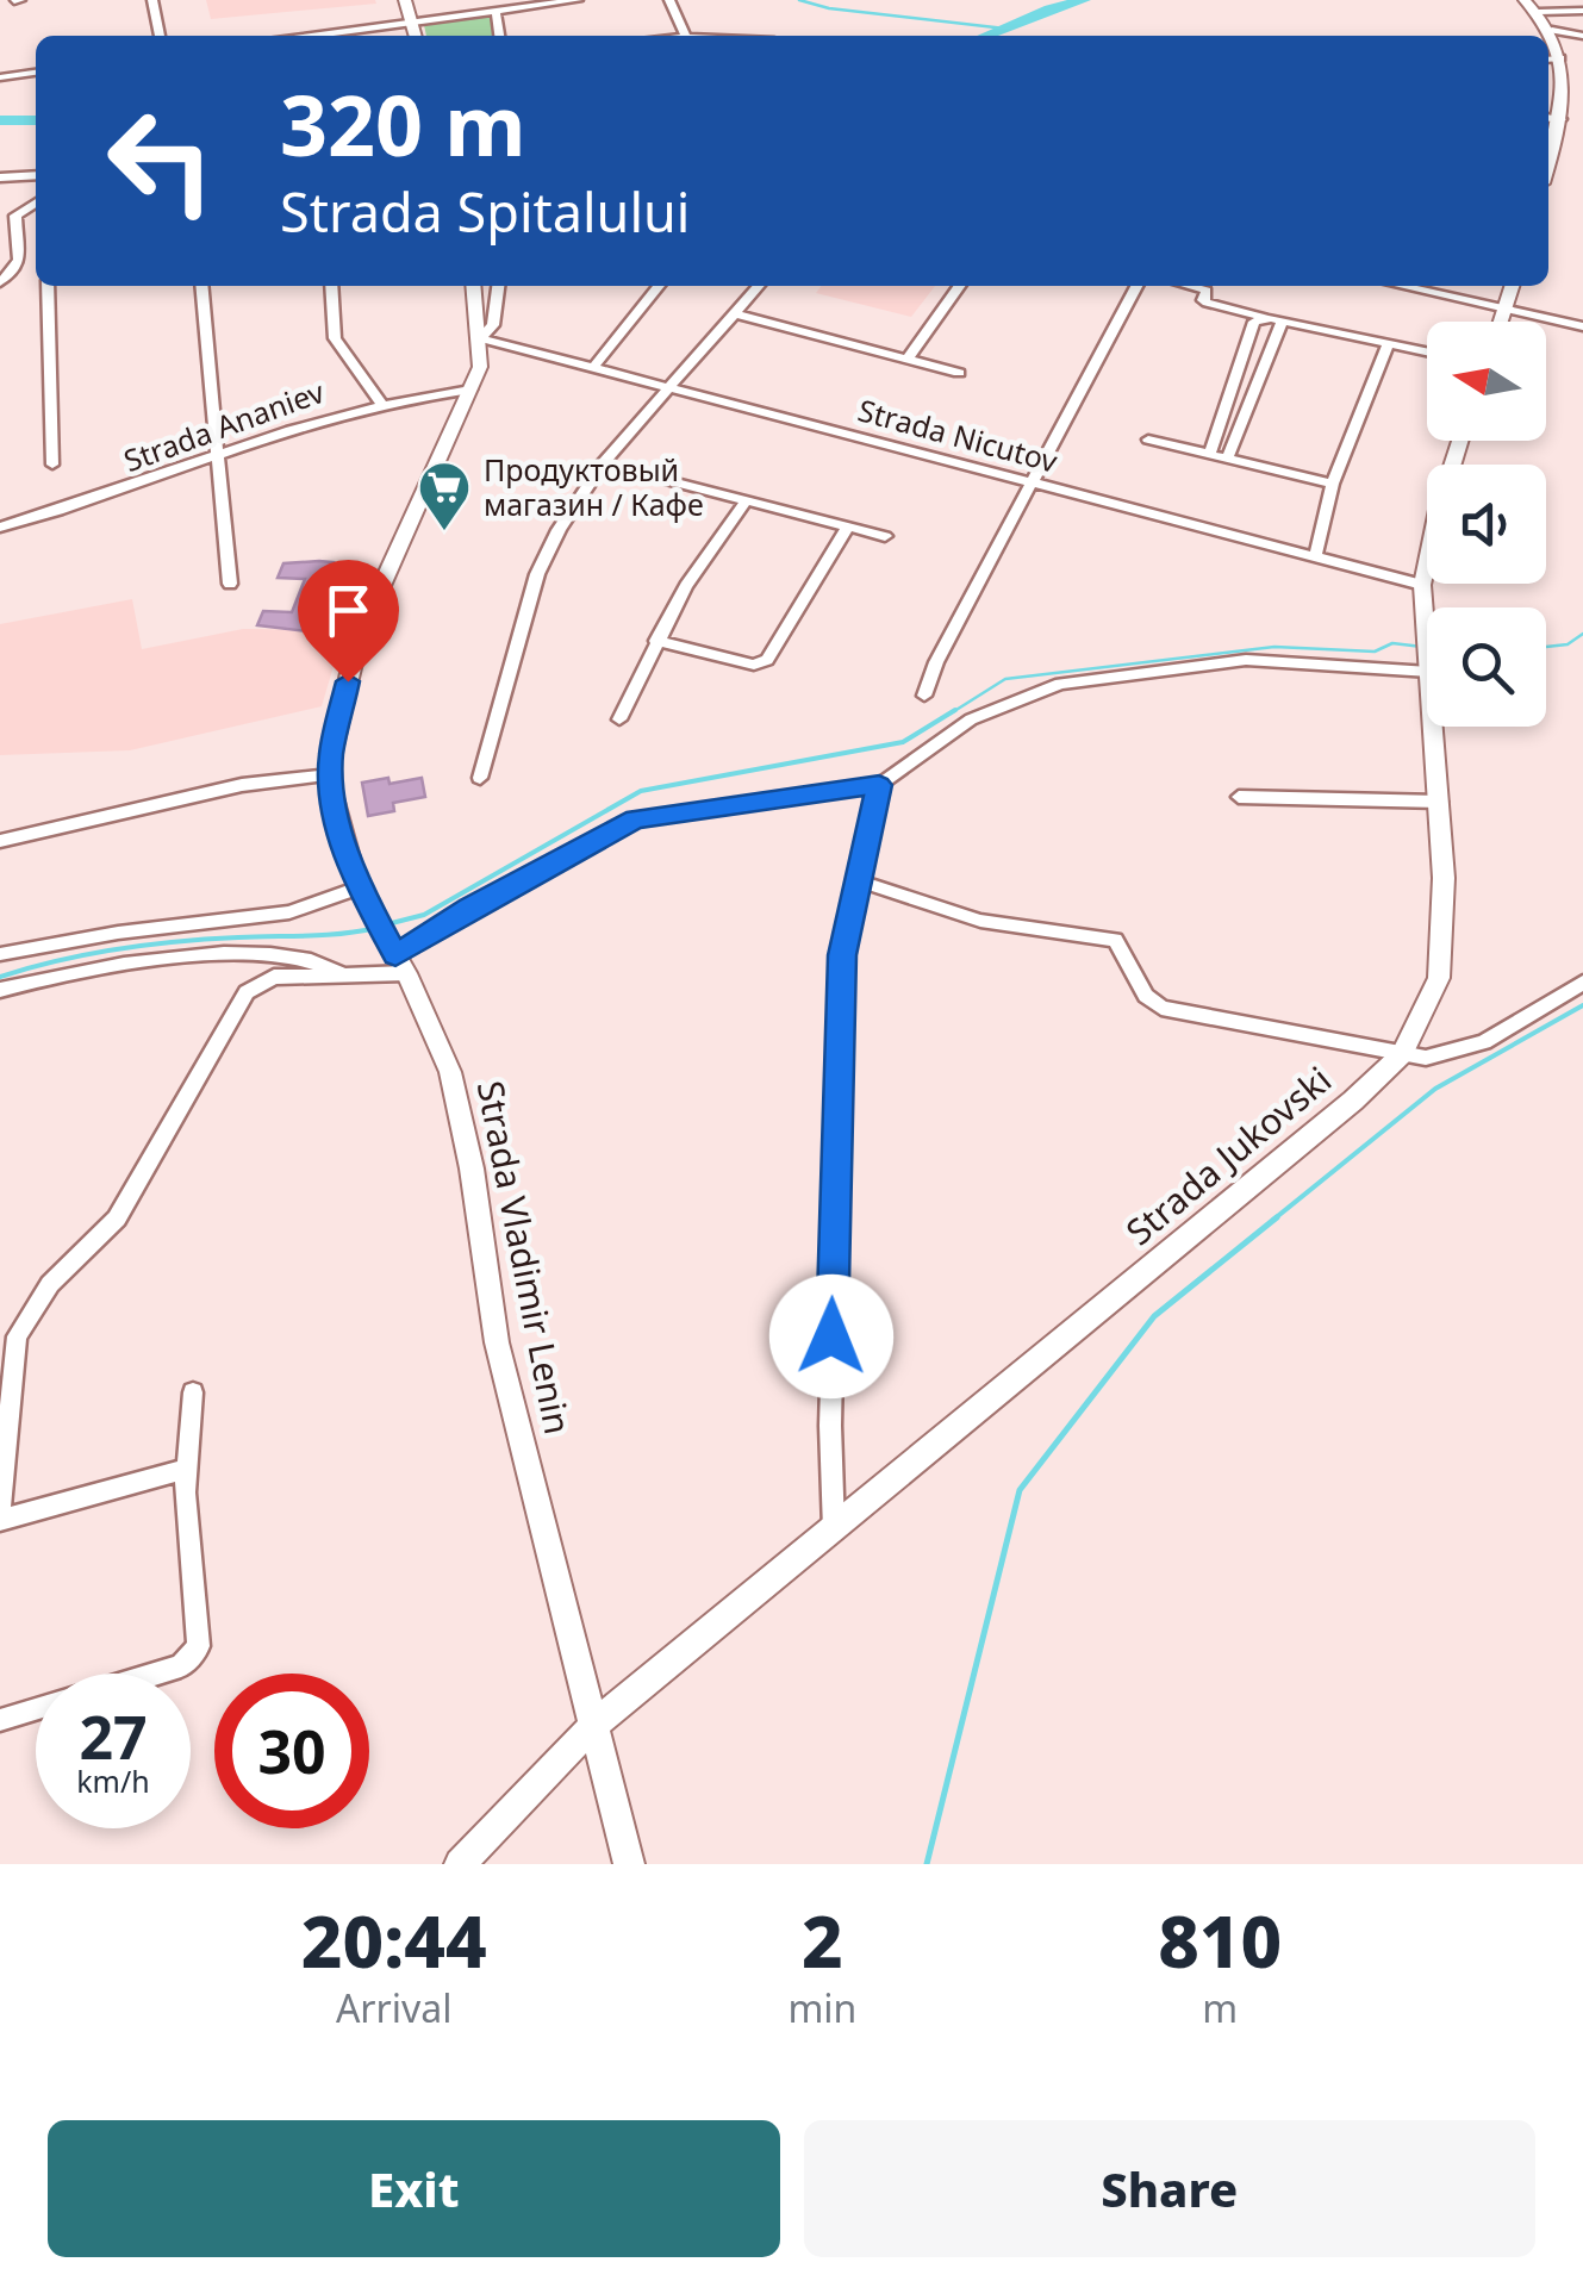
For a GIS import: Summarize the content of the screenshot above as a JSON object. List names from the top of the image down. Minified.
{"streets":{"main road":["Strada Jukovski","Strada Vladimir Lenin"],"street":["Strada Ananiev","Strada Nicutov"]},"crossings":[["Strada Ananiev","Strada Vladimir Lenin"],["Strada Nicutov","Strada Jukovski"],["Strada Nicutov","Strada Vladimir Lenin"],["Strada Jukovski","Strada Vladimir Lenin"]],"places":{"supermarket":["Продуктовый магазин / Кафе"]},"north":"left","page":{"turn":["320 m","Strada Spitalului"],"speed":"27 km/h","limit":"30","eta":["20:44","Arrival","2","min","810","m"],"buttons":["Exit","Share"]}}
